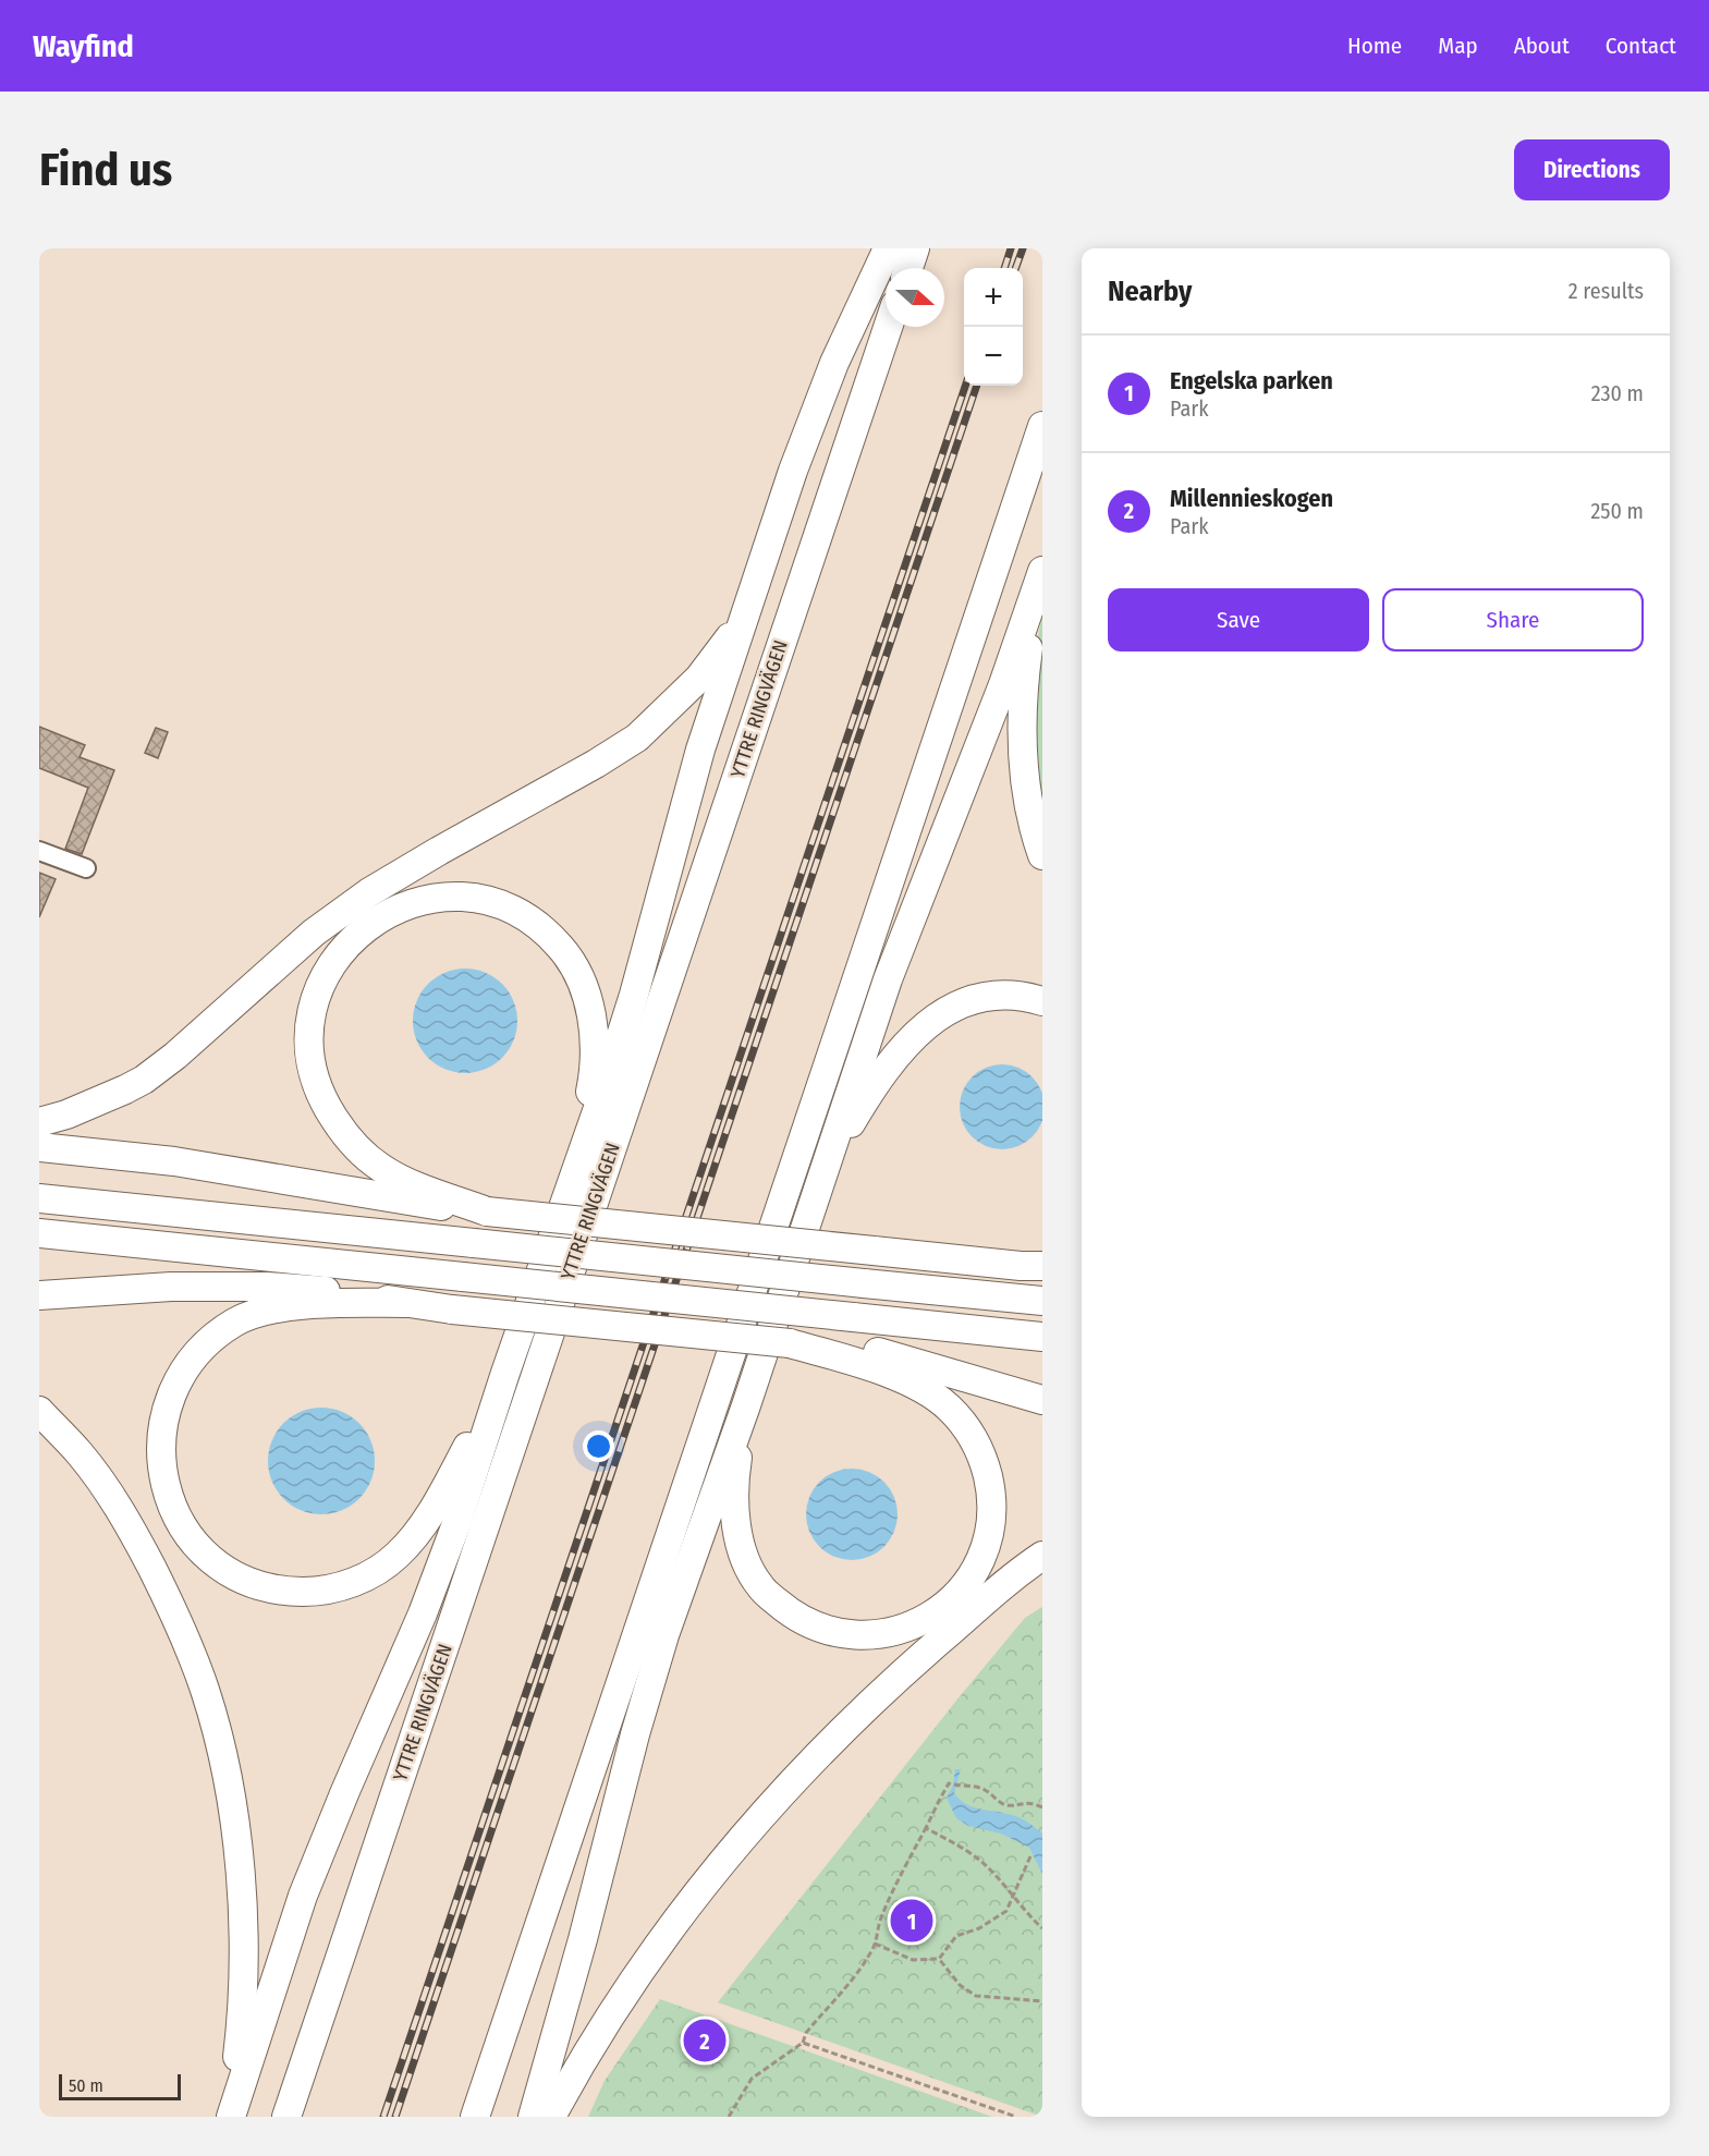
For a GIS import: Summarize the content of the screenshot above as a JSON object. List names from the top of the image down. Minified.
{"streets":{"highway":["YTTRE RINGVÄGEN"]},"scale_bar":"50 m","north":"right","page":{"header":"Wayfind","nav":["Home","Map","About","Contact"],"buttons":["Directions",["Save","Share"]],"title":"Find us","heading":["Nearby","2 results"],"map_buttons":["+","−"],"list":[{"mark":"1","name":"Engelska parken","note":"Park","value":"230 m"},{"mark":"2","name":"Millennieskogen","note":"Park","value":"250 m"}],"pins":["1","2"],"scale":"50 m"}}
